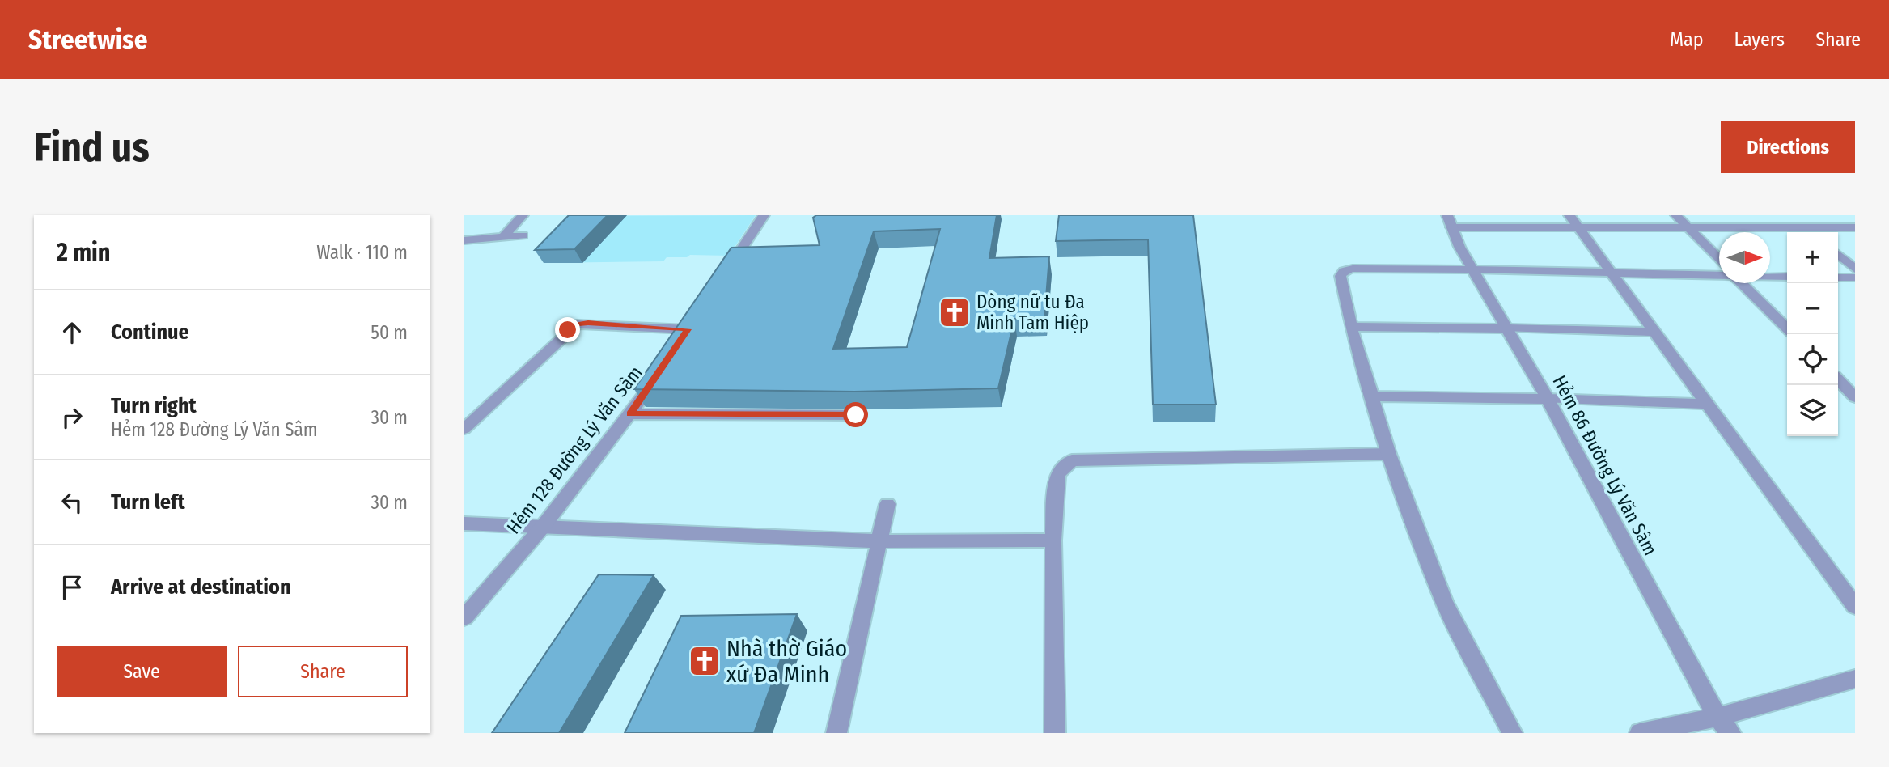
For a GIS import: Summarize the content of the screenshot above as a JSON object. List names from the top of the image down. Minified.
{"streets":{"street":["Hẻm 128 Đường Lý Văn Sâm","Hẻm 86 Đường Lý Văn Sâm"]},"places":{"church":["Dòng nữ tu Đa Minh Tam Hiệp","Nhà thờ Giáo xứ Đa Minh"]},"north":"right","page":{"header":"Streetwise","nav":["Map","Layers","Share"],"buttons":["Directions",["Save","Share"]],"title":"Find us","heading":["2 min","Walk · 110 m"],"map_buttons":["+","−"],"list":[["Continue","50 m"],["Turn right","Hẻm 128 Đường Lý Văn Sâm","30 m"],["Turn left","30 m"],"Arrive at destination"]}}
